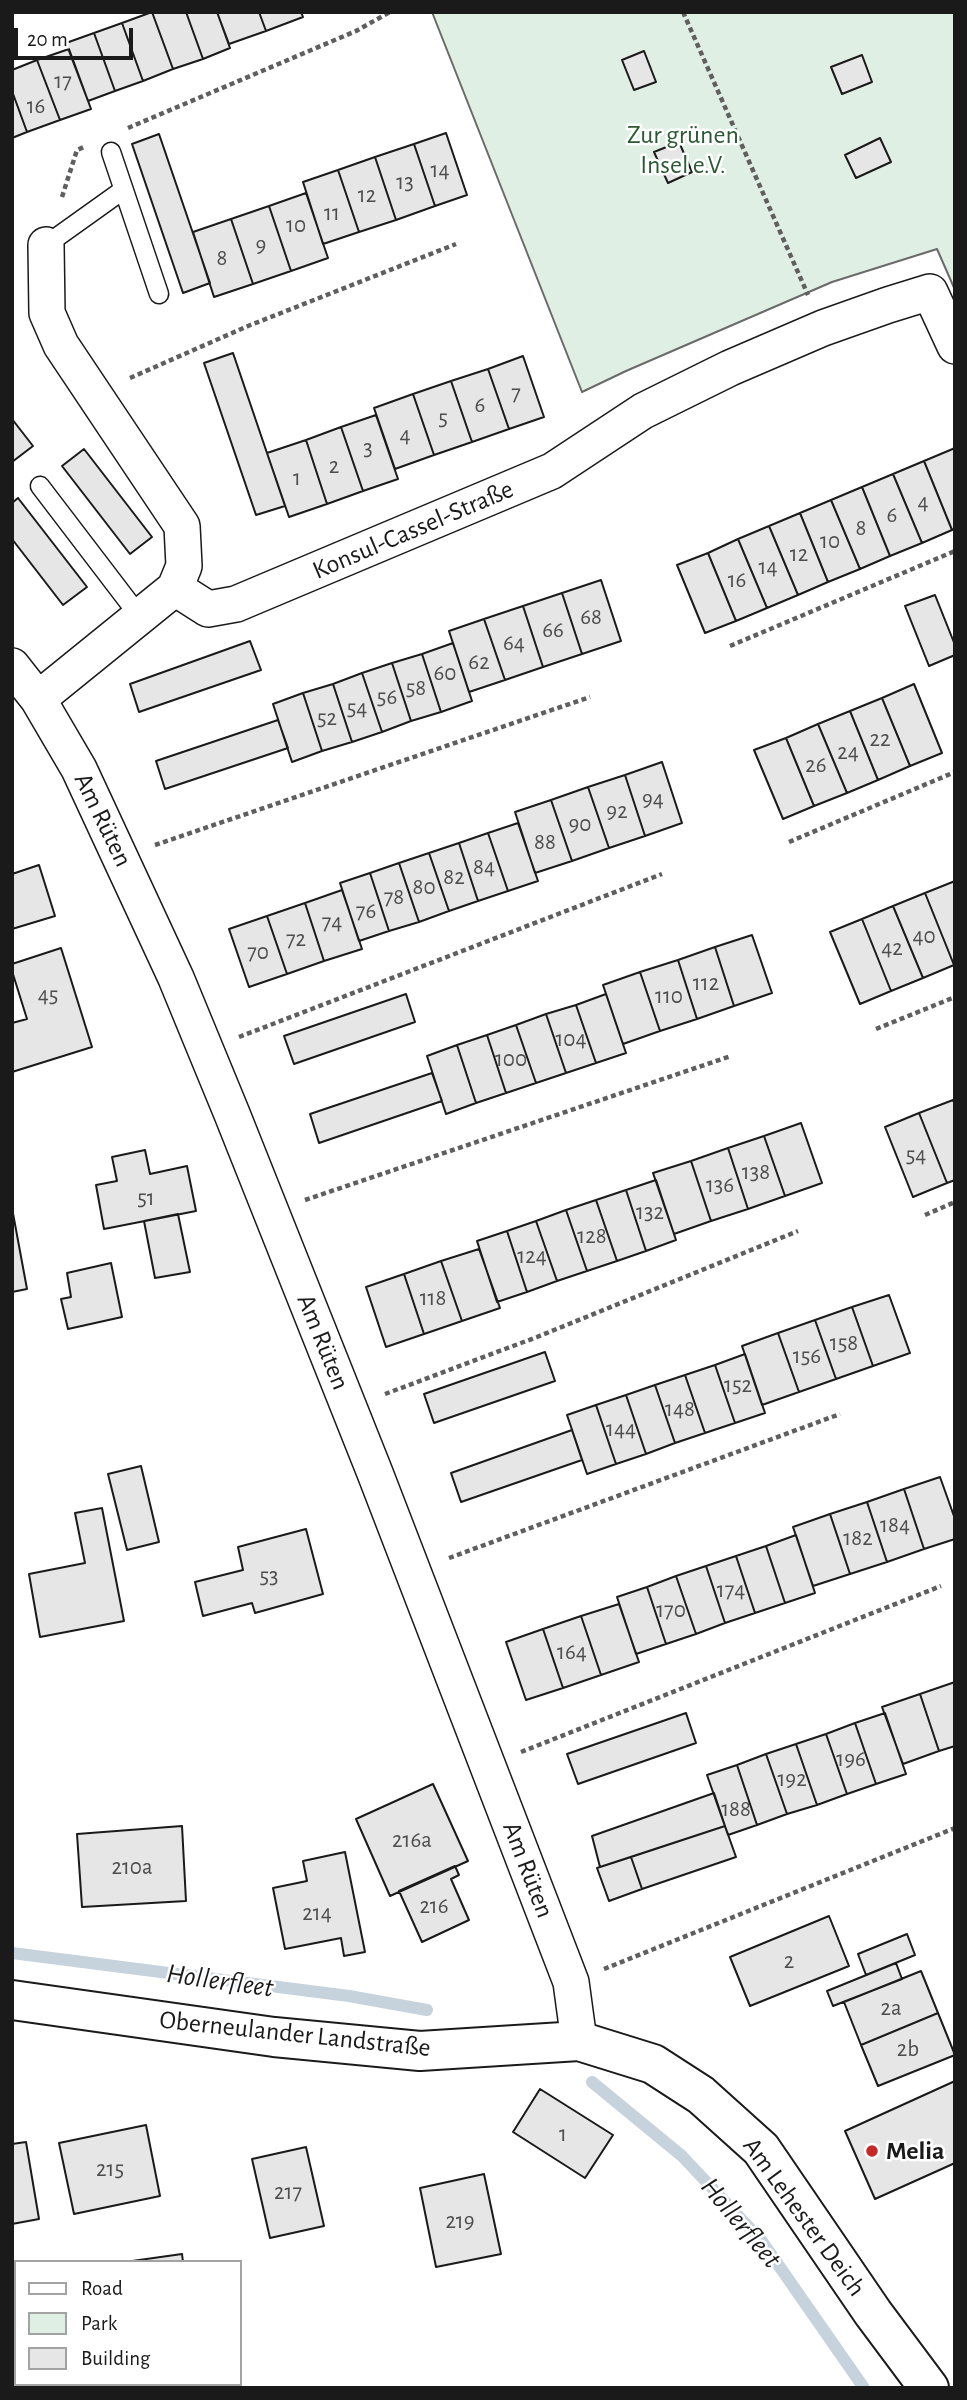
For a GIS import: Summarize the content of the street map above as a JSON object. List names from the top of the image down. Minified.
{"streets":{"street":["Konsul-Cassel-Straße","Am Rüten","Oberneulander Landstraße","Am Lehester Deich"]},"crossings":[["Am Rüten","Oberneulander Landstraße"],["Am Rüten","Am Lehester Deich"],["Oberneulander Landstraße","Am Lehester Deich"]],"water":["Hollerfleet"],"parks":["Zur grünen Insel e.V."],"places":["Melia"],"house_numbers":["17","16","14","13","12","11","10","9","8","7","6","5","4","3","2","1","4","6","8","10","12","14","16","68","66","64","62","60","58","56","54","52","22","24","26","94","92","90","88","84","82","80","78","76","74","40","72","42","70","112","45","110","104","100","54","138","136","51","132","128","124","118","158","156","152","148","144","184","182","53","174","170","164","196","192","188","216a","210a","216","214","2","2a","2b","1","215","217","219"],"legend":["Road","Park","Building"],"scale_bar":"20 m"}
